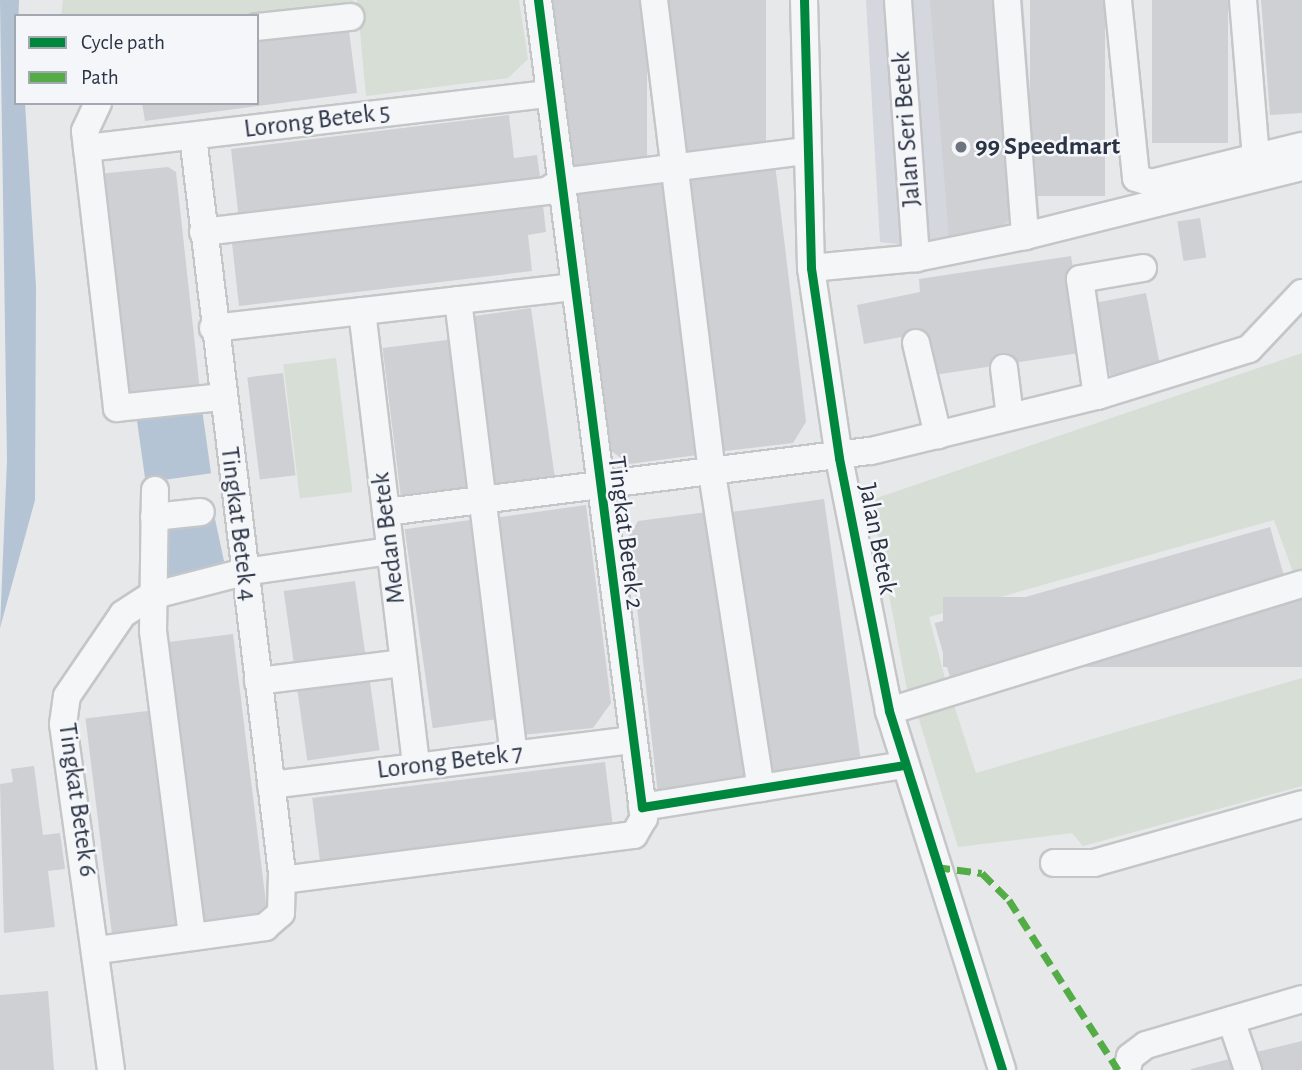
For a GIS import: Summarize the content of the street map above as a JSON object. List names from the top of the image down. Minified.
{"streets":{"street":["Lorong Betek 5","Jalan Seri Betek","Tingkat Betek 4","Tingkat Betek 2","Medan Betek","Jalan Betek","Lorong Betek 7","Tingkat Betek 6"]},"crossings":[["Lorong Betek 5","Tingkat Betek 4"],["Lorong Betek 5","Tingkat Betek 2"],["Tingkat Betek 4","Lorong Betek 7"],["Tingkat Betek 4","Tingkat Betek 6"],["Tingkat Betek 2","Lorong Betek 7"],["Medan Betek","Lorong Betek 7"],["Medan Betek","Tingkat Betek 6"]],"places":["99 Speedmart"],"legend":["Cycle path","Path"]}
